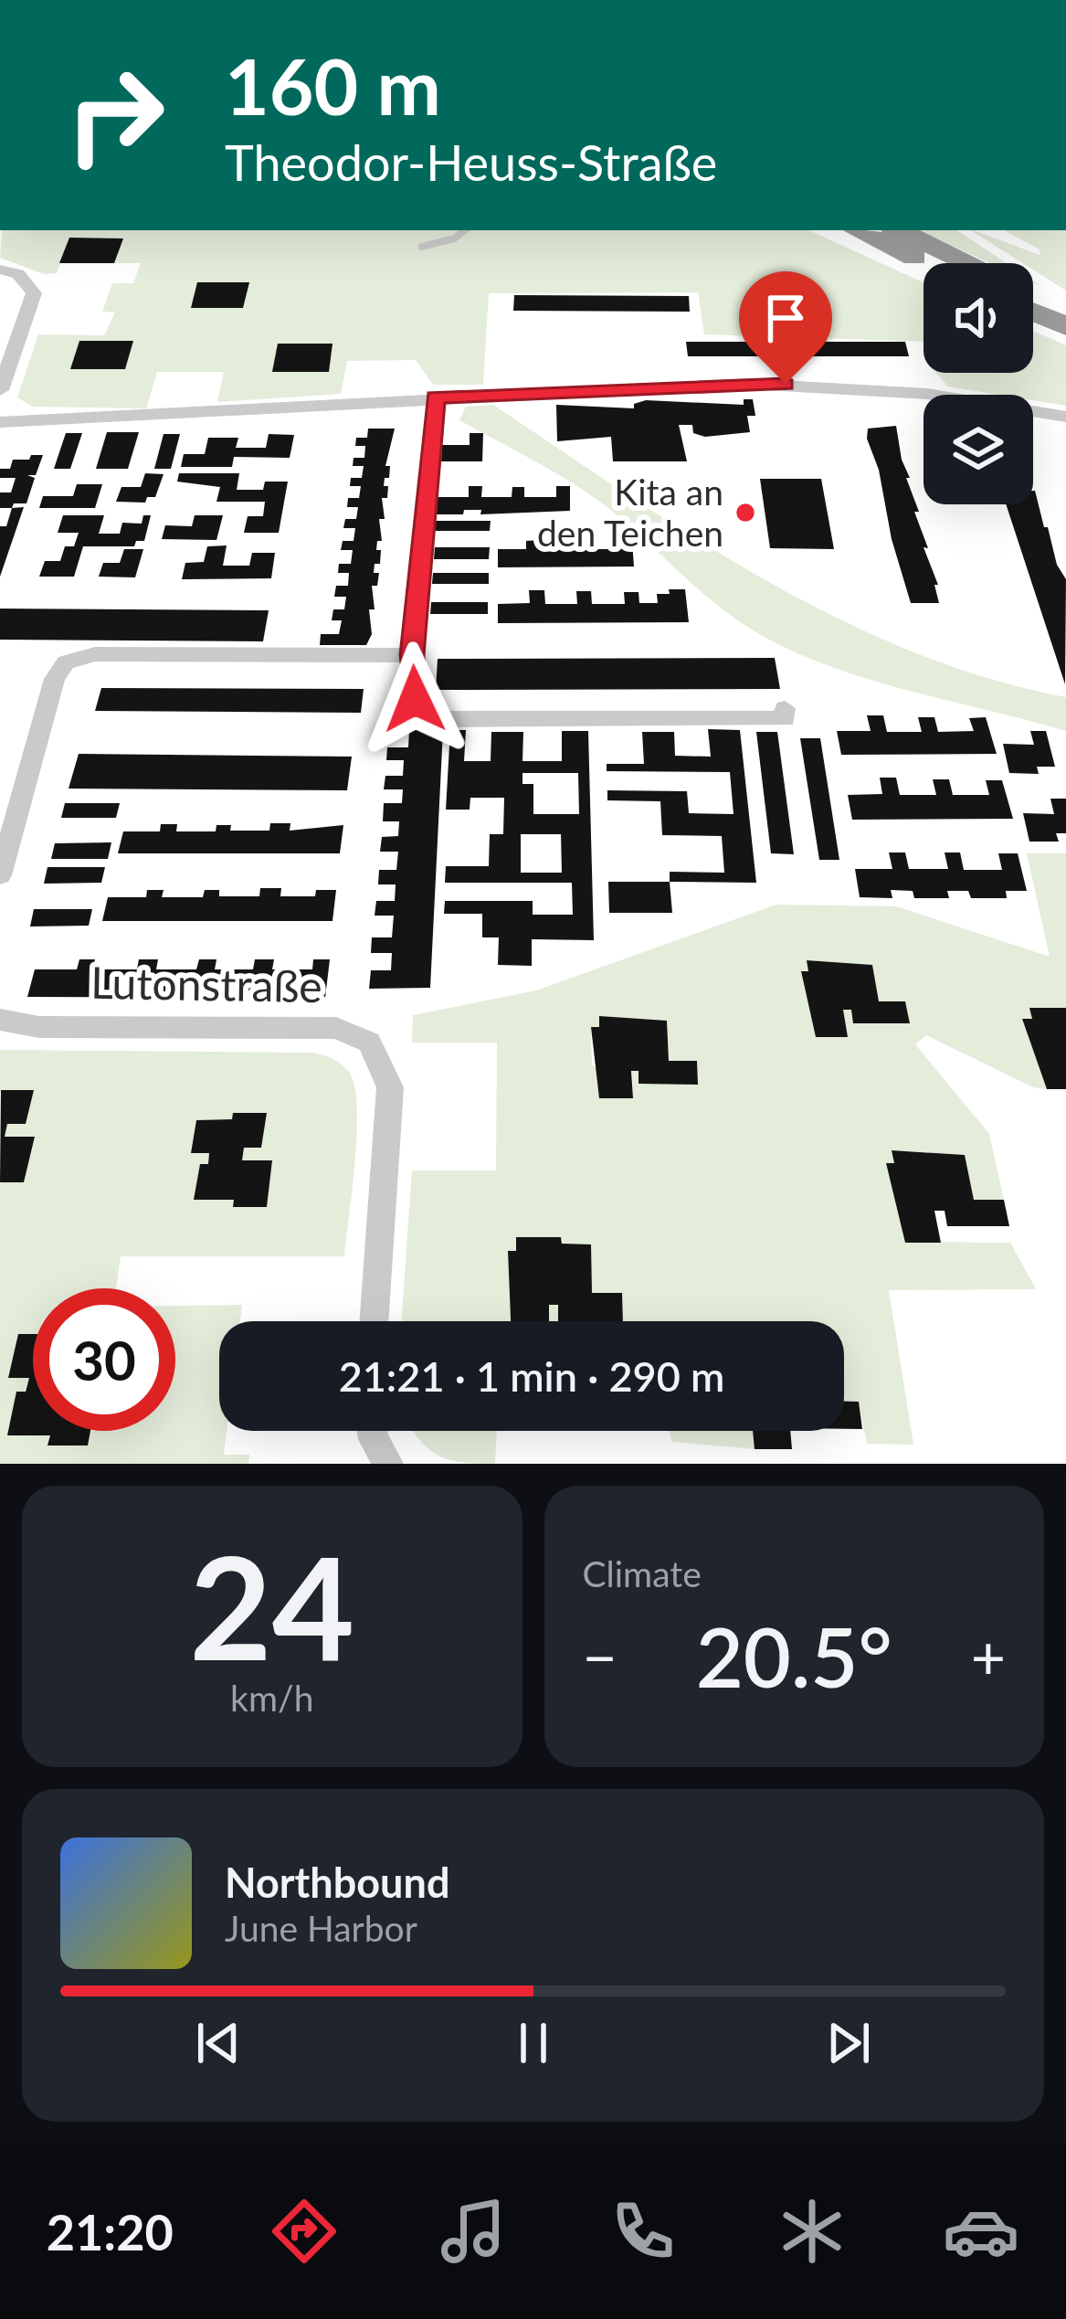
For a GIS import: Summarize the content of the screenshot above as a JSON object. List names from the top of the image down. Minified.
{"streets":{"street":["Lutonstraße"]},"places":["Kita an den Teichen"],"page":{"turn":["160 m","Theodor-Heuss-Straße"],"limit":"30","trip":"21:21 · 1 min · 290 m","tile":[["24","km/h"],"Climate"],"heat":["−","20.5°","+"],"song":["Northbound","June Harbor"],"tabs":"21:20"}}
